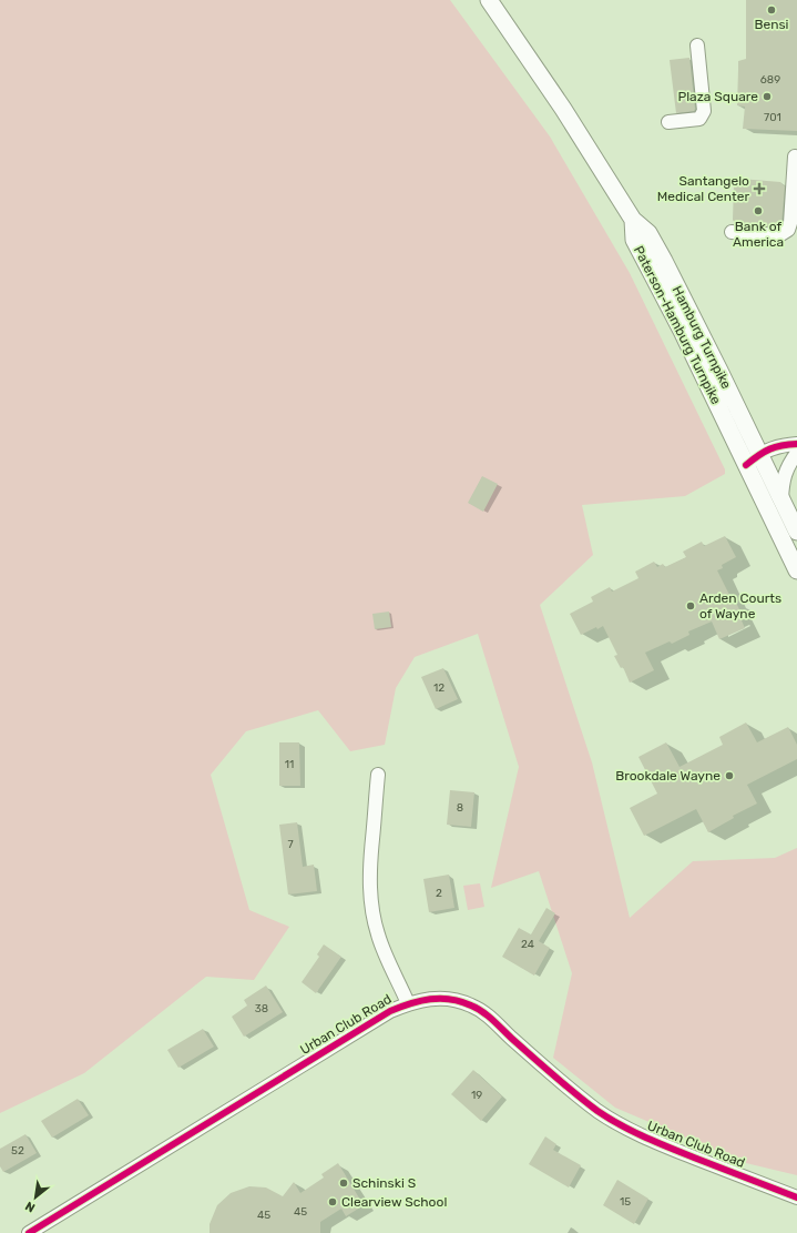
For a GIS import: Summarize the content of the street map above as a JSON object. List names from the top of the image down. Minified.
{"streets":{"main road":["Paterson-Hamburg Turnpike","Hamburg Turnpike"],"street":["Urban Club Road"]},"crossings":[["Paterson-Hamburg Turnpike","Hamburg Turnpike"]],"places":{"other":["Bensi","Plaza Square","Bank of America","Arden Courts of Wayne","Brookdale Wayne","Schinski S","Clearview School"],"health":["Santangelo Medical Center"]},"house_numbers":["689","701","12","11","8","7","2","24","38","19","52","15","45","45"],"north":"bottom left"}
